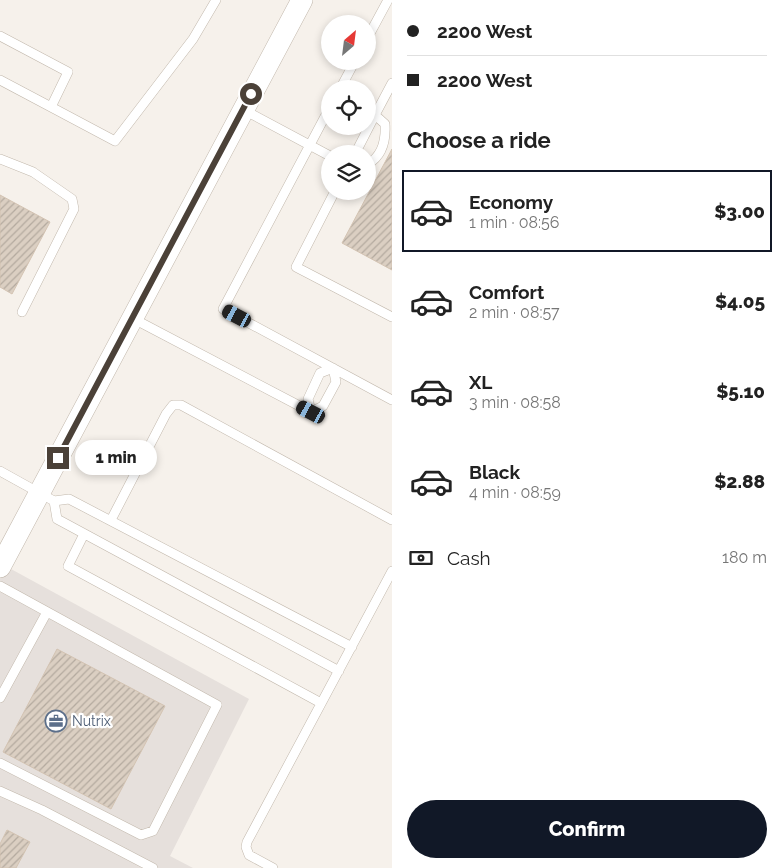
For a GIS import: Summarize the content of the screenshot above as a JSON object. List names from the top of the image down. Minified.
{"places":{"office":["Nutrix"]},"north":"top right","page":{"banner":["2200 West","2200 West"],"heading":"Choose a ride","list":[{"name":"Economy","note":"1 min · 08:56","value":"$3.00"},{"name":"Comfort","note":"2 min · 08:57","value":"$4.05"},{"name":"XL","note":"3 min · 08:58","value":"$5.10"},{"name":"Black","note":"4 min · 08:59","value":"$2.88"}],"bubble":"1 min","pay":["Cash","180 m"],"buttons":"Confirm"}}
